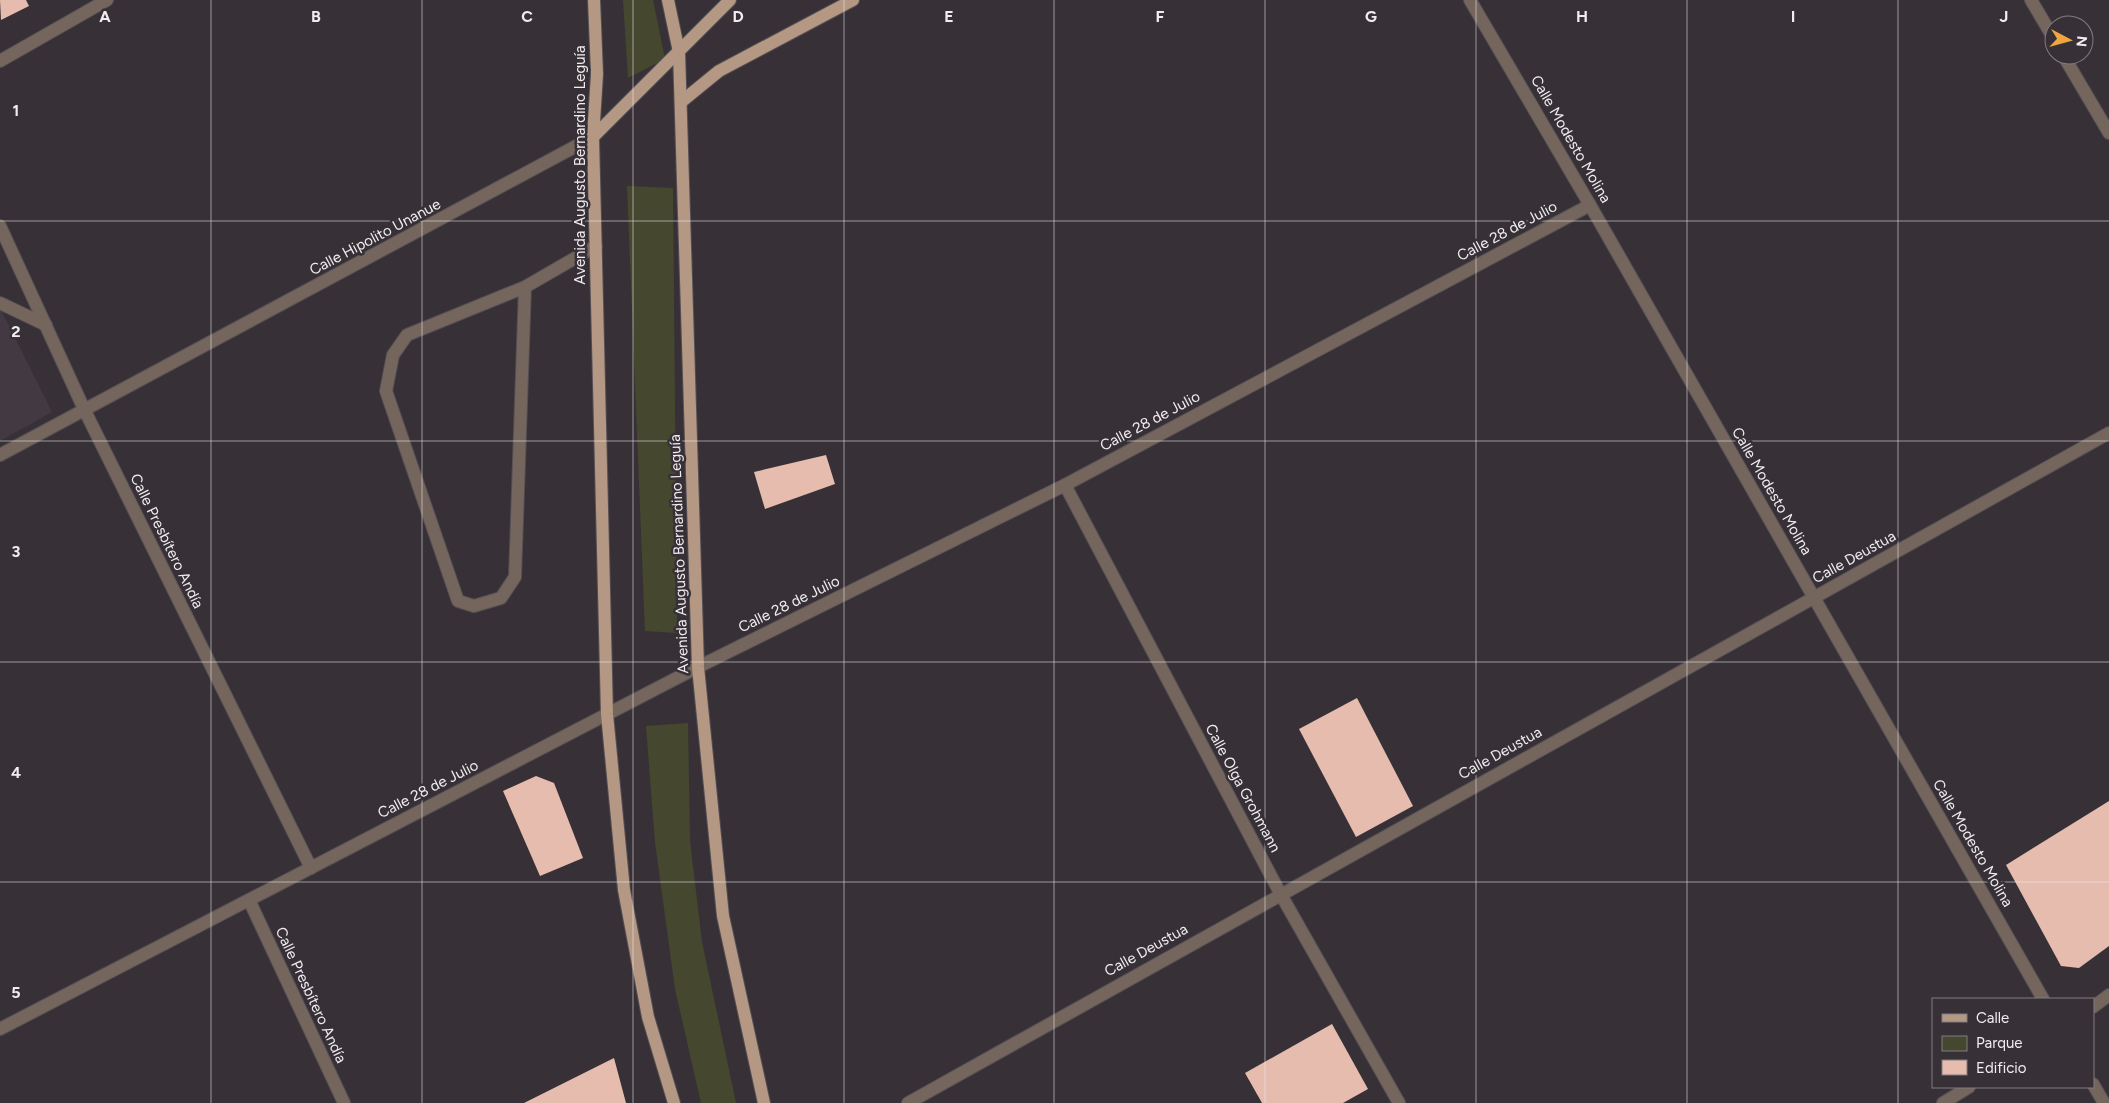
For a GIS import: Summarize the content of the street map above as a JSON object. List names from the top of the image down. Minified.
{"streets":{"main road":["Avenida Augusto Bernardino Leguía","Calle Hipolito Unanue"],"street":["Calle Modesto Molina","Calle 28 de Julio","Calle Presbítero Andía","Calle Deustua","Calle Olga Grohmann"]},"crossings":[["Calle Modesto Molina","Calle 28 de Julio"],["Calle Modesto Molina","Calle Deustua"],["Avenida Augusto Bernardino Leguía","Calle 28 de Julio"],["Avenida Augusto Bernardino Leguía","Calle Hipolito Unanue"],["Calle 28 de Julio","Calle Presbítero Andía"],["Calle 28 de Julio","Calle Olga Grohmann"],["Calle Hipolito Unanue","Calle Presbítero Andía"],["Calle Deustua","Calle Olga Grohmann"]],"legend":["Calle","Parque","Edificio"],"north":"right","grid":{"columns":["A","B","C","D","E","F","G","H","I","J"],"rows":["1","2","3","4","5"]}}
